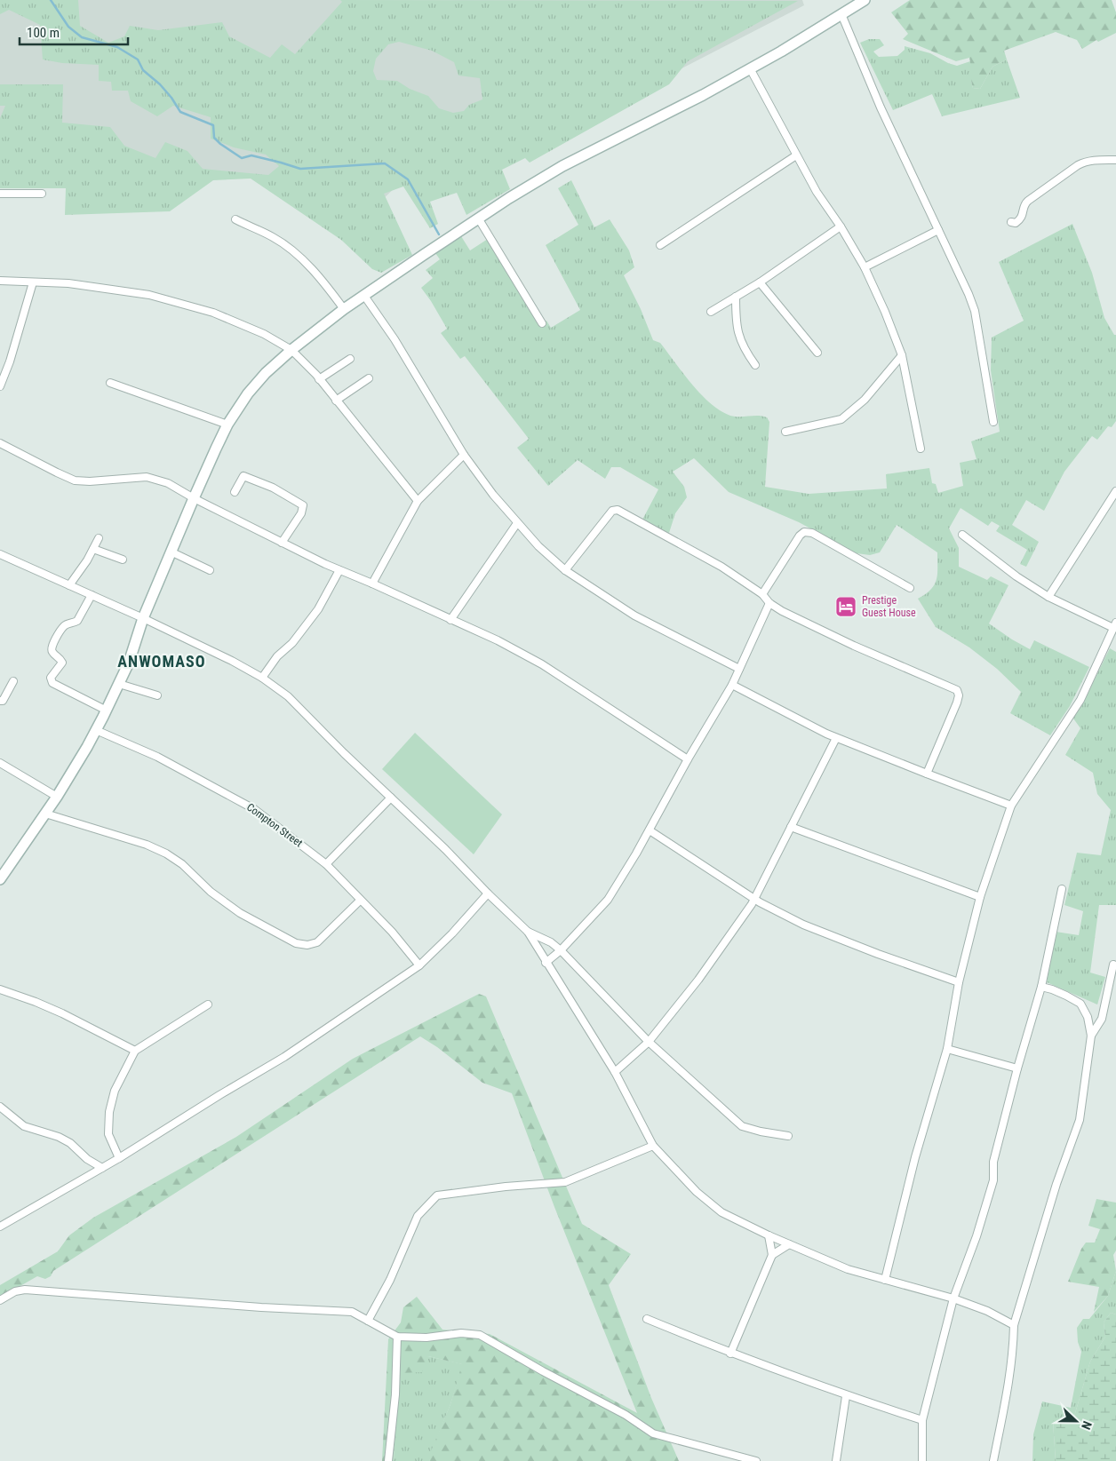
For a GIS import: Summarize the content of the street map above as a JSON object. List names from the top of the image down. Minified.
{"streets":{"street":["Compton Street"]},"districts":["ANWOMASO"],"places":{"hotel":["Prestige Guest House"]},"scale_bar":"100 m","north":"right"}
